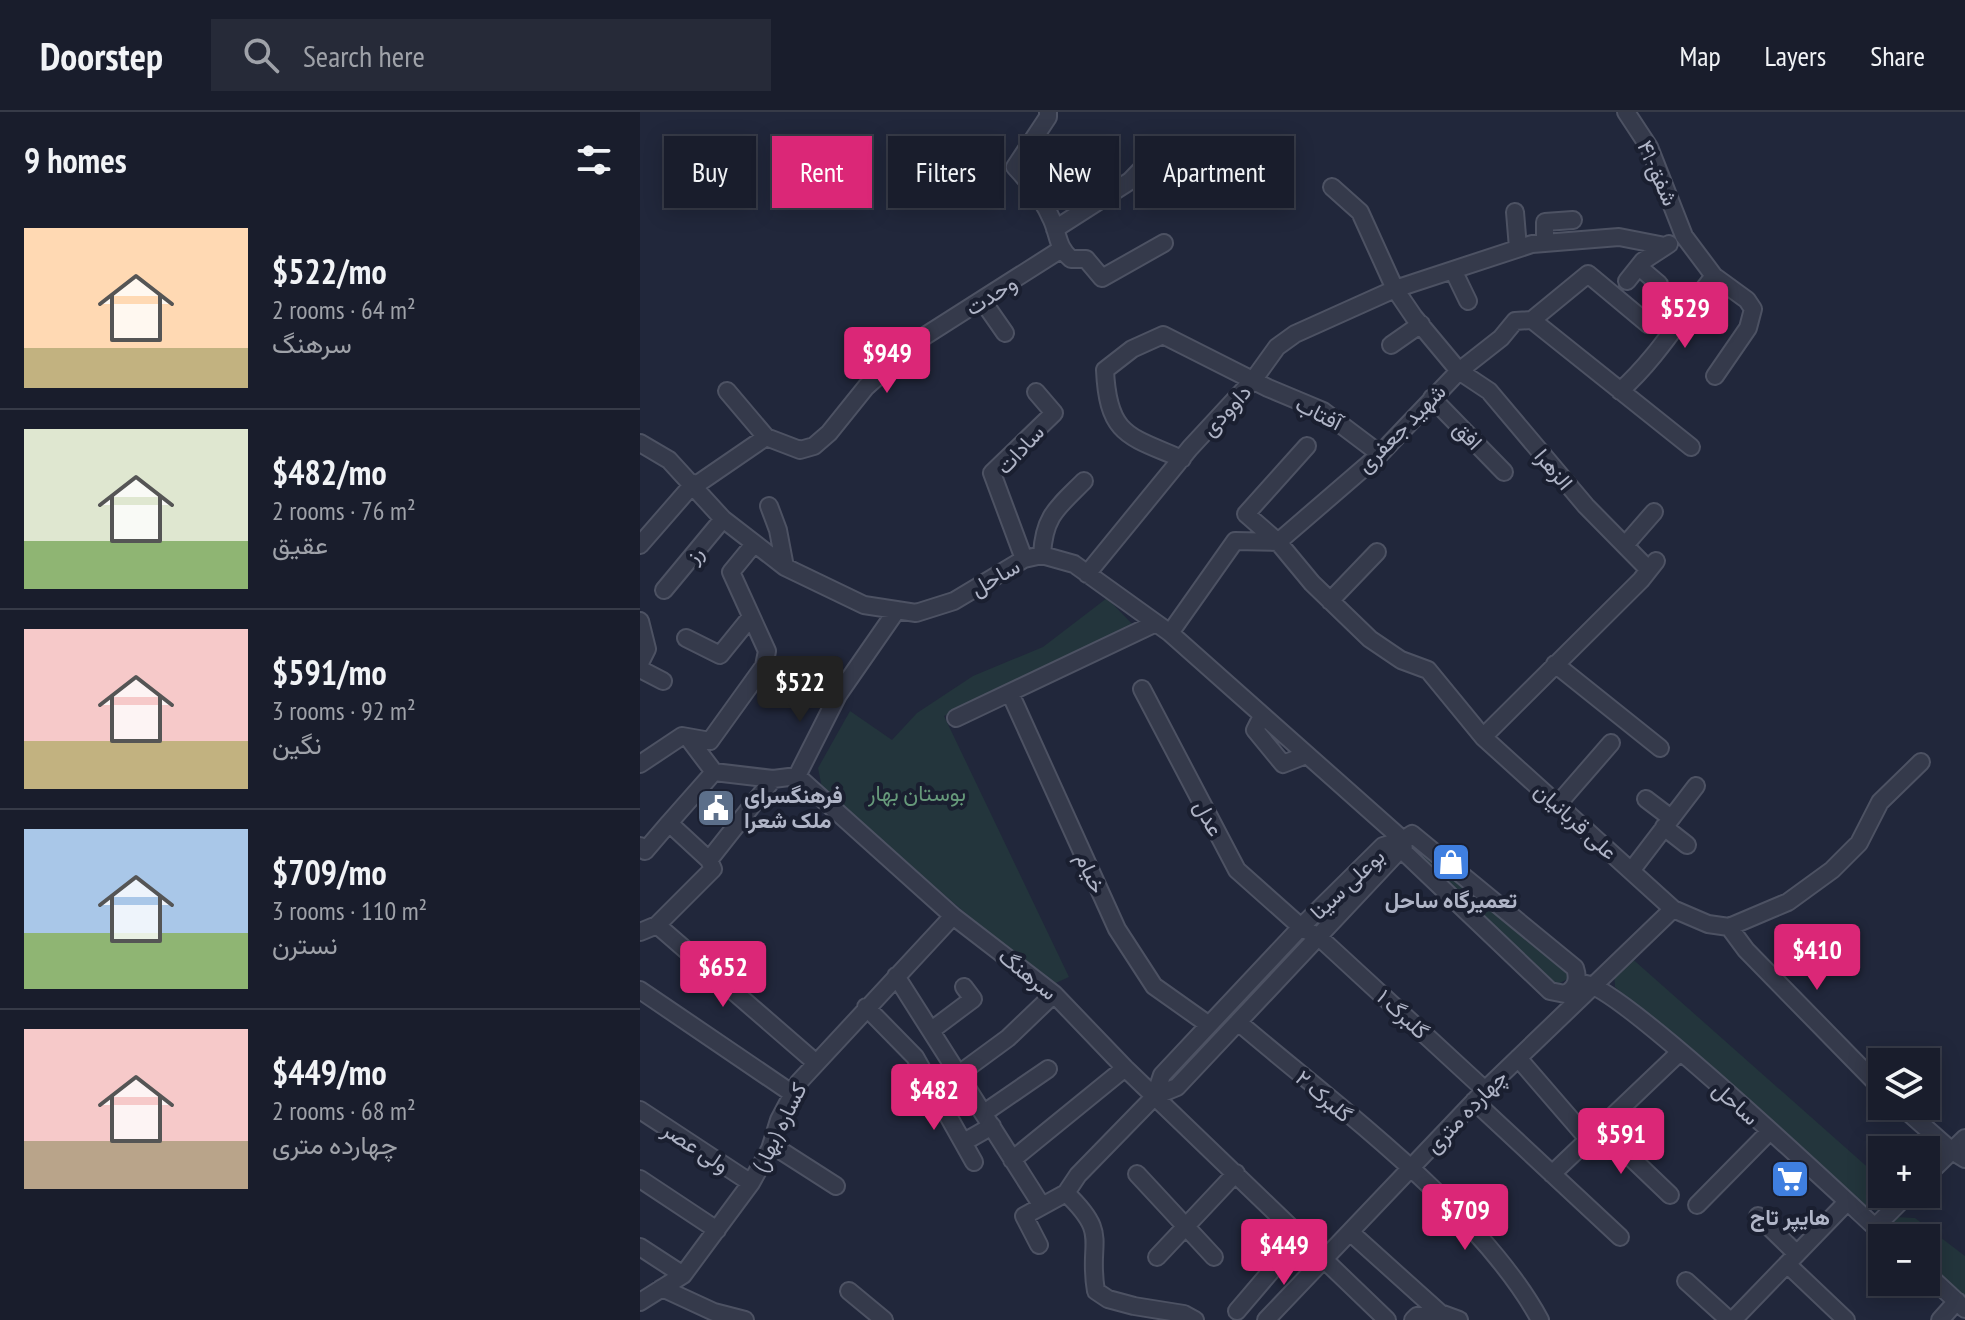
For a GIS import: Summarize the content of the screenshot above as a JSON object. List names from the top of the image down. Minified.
{"streets":{"street":["شفق-۴۱","وحدت","داوودی","آفتاب","شهید جعفری","افق","سادات","الزهرا","رز","ساحل","عدل","علی قربانیان","خیام","بوعلی سینا","سرهنگ","گلبرگ ۱","گلبرک ۲","چهارده متری","کساره (بهار)","ولی عصر"]},"crossings":[["داوودی","آفتاب"],["داوودی","ساحل"],["آفتاب","شهید جعفری"],["شهید جعفری","افق"],["شهید جعفری","الزهرا"],["شهید جعفری","علی قربانیان"],["سادات","ساحل"],["الزهرا","علی قربانیان"],["رز","ساحل"],["ساحل","بوعلی سینا"],["ساحل","چهارده متری"],["عدل","بوعلی سینا"],["عدل","گلبرگ ۱"],["علی قربانیان","چهارده متری"],["خیام","بوعلی سینا"],["بوعلی سینا","سرهنگ"],["بوعلی سینا","گلبرگ ۱"],["بوعلی سینا","گلبرک ۲"],["سرهنگ","چهارده متری"],["سرهنگ","کساره (بهار)"],["گلبرگ ۱","چهارده متری"],["گلبرک ۲","چهارده متری"],["کساره (بهار)","ولی عصر"]],"parks":["بوستان بهار"],"places":{"public building":["فرهنگسرای ملک شعرا"],"shop":["تعمیرگاه ساحل"],"supermarket":["هایپر تاج"]},"page":{"header":"Doorstep","search":"Search here","nav":["Map","Layers","Share"],"heading":"9 homes","chip":["Buy","Rent","Filters","New","Apartment"],"list":[{"name":"$522/mo","note":"2 rooms · 64 m² · سرهنگ"},{"name":"$482/mo","note":"2 rooms · 76 m² · عقیق"},{"name":"$591/mo","note":"3 rooms · 92 m² · نگین"},{"name":"$709/mo","note":"3 rooms · 110 m² · نسترن"},{"name":"$449/mo","note":"2 rooms · 68 m² · چهارده متری"}],"price":["$529","$949","$522","$410","$652","$482","$591","$709","$449"],"map_buttons":["+","−"]}}
